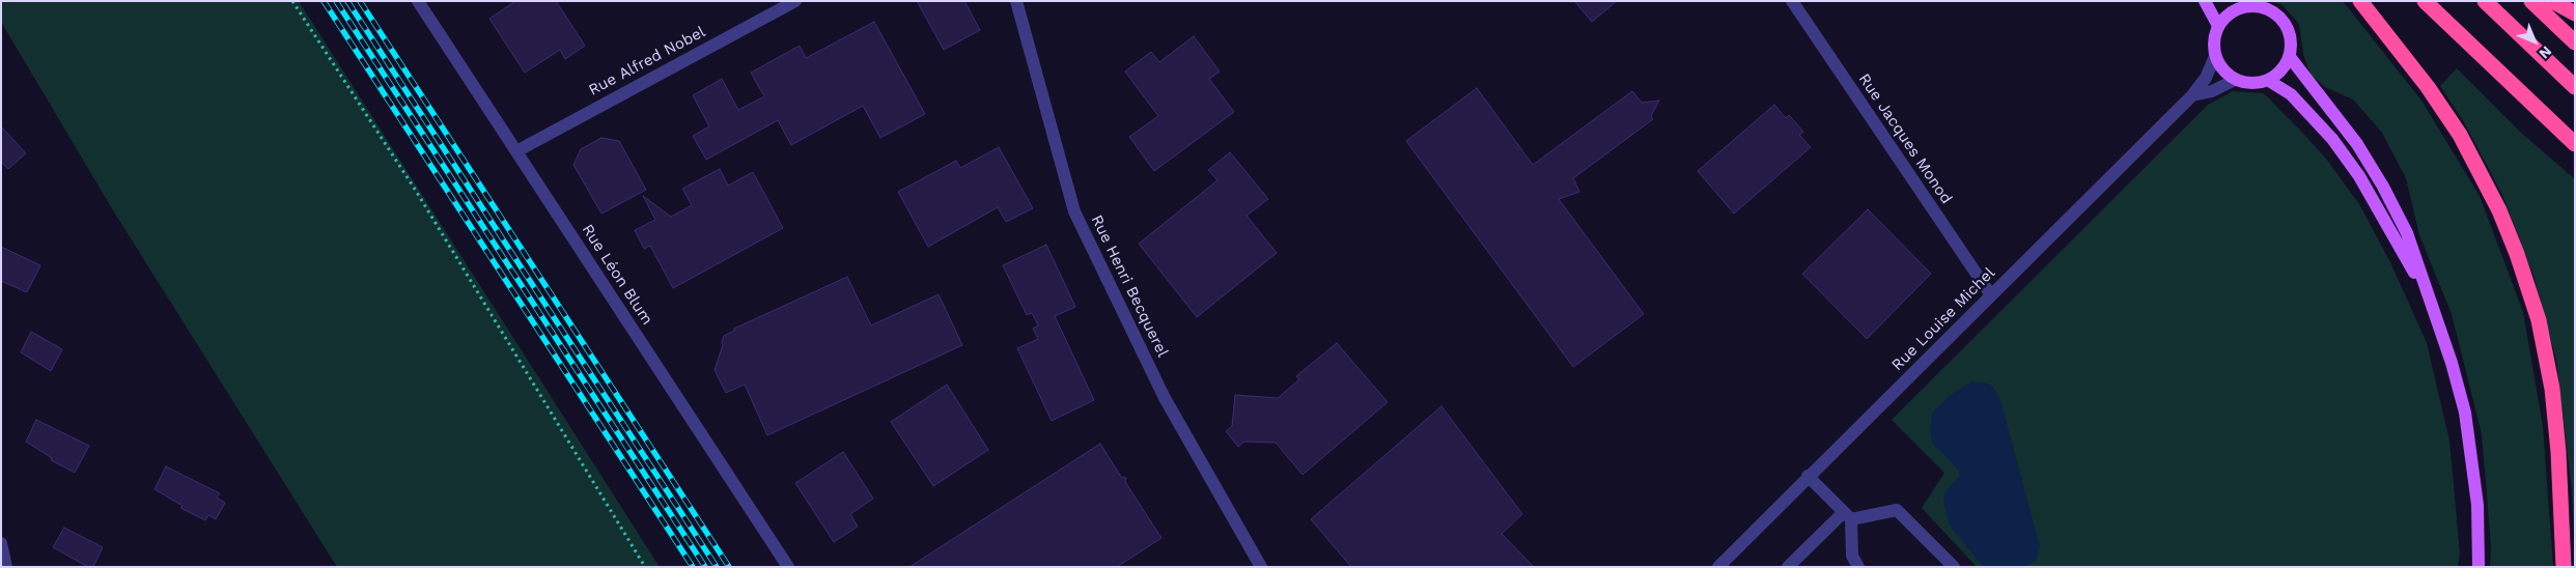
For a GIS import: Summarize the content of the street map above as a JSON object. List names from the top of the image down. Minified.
{"streets":{"street":["Rue Alfred Nobel","Rue Jacques Monod","Rue Léon Blum","Rue Henri Becquerel","Rue Louise Michel"]},"crossings":[["Rue Alfred Nobel","Rue Léon Blum"],["Rue Jacques Monod","Rue Louise Michel"]],"north":"bottom right"}
